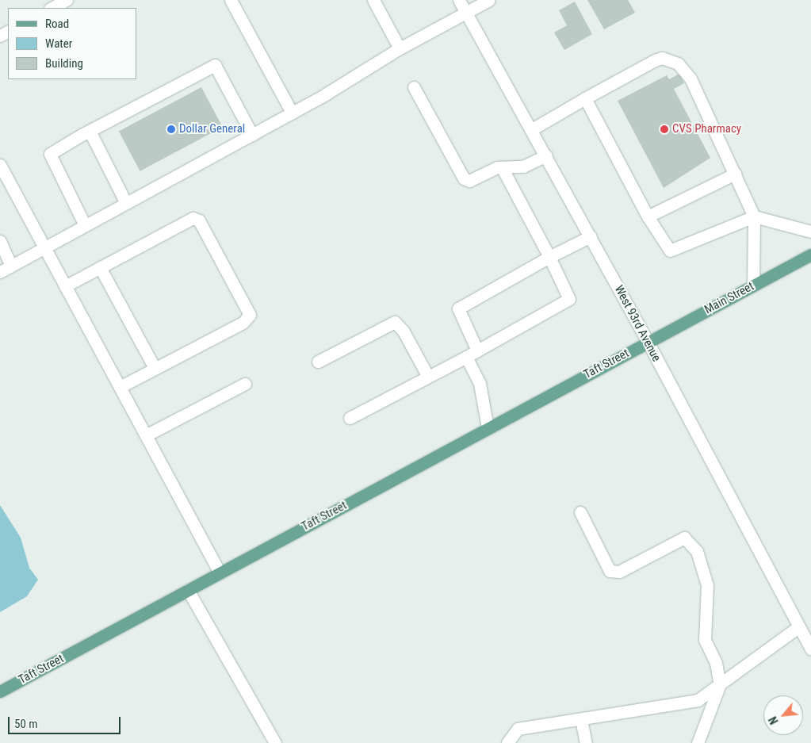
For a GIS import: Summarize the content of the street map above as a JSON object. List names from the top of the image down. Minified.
{"streets":{"main road":["Main Street","Taft Street"],"street":["West 93rd Avenue"]},"crossings":[["Main Street","West 93rd Avenue"],["Main Street","Taft Street"],["West 93rd Avenue","Taft Street"]],"places":["Dollar General","CVS Pharmacy"],"legend":["Road","Water","Building"],"scale_bar":"50 m","north":"bottom left"}
